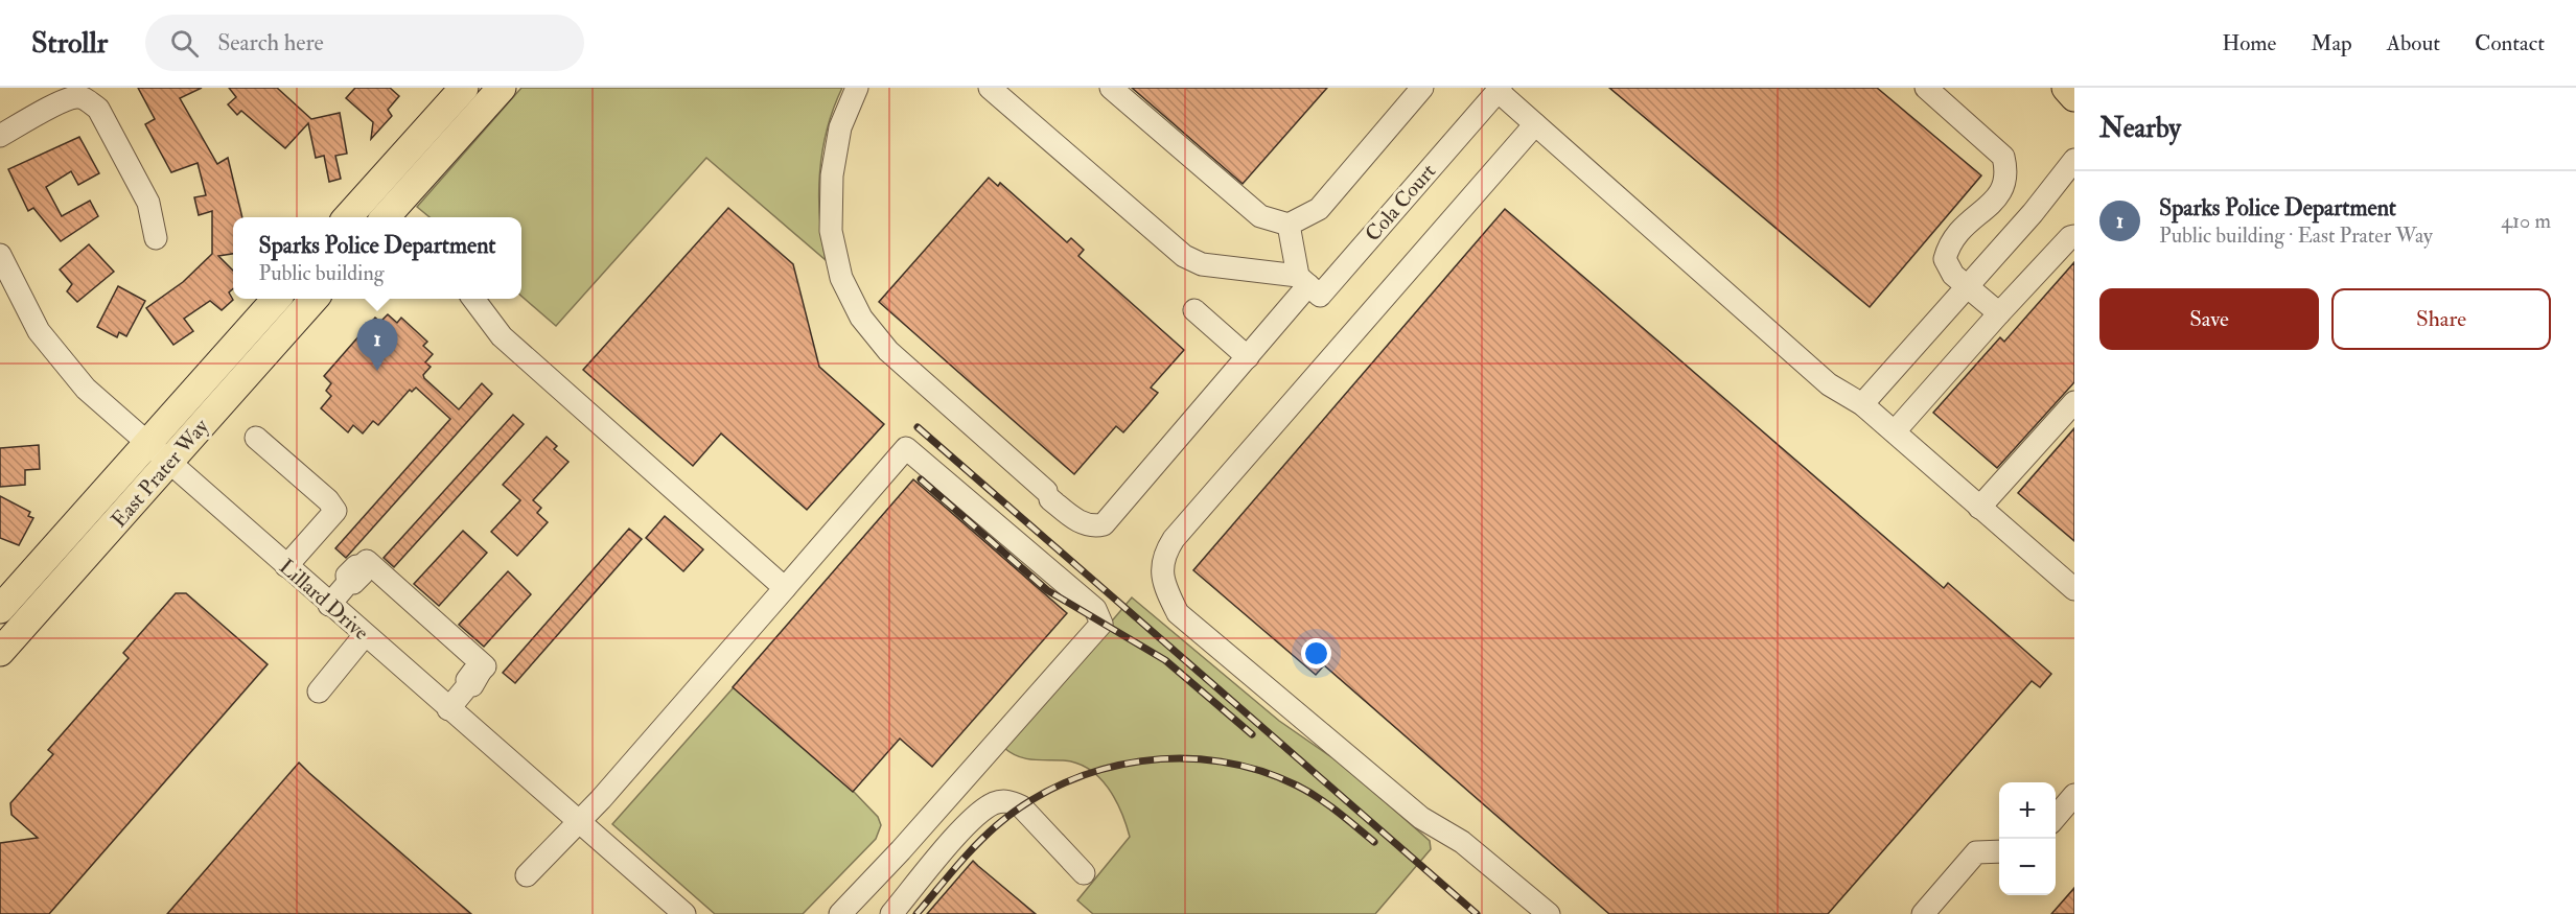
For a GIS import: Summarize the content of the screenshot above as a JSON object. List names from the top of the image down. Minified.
{"streets":{"main road":["East Prater Way"],"street":["Cola Court","Lillard Drive"]},"crossings":[["East Prater Way","Lillard Drive"]],"page":{"header":"Strollr","search":"Search here","nav":["Home","Map","About","Contact"],"heading":"Nearby","list":[{"mark":"1","name":"Sparks Police Department","note":"Public building · East Prater Way","value":"410 m"}],"popup":["Sparks Police Department","Public building"],"buttons":["Save","Share"],"pins":"1","map_buttons":["+","−"]}}
